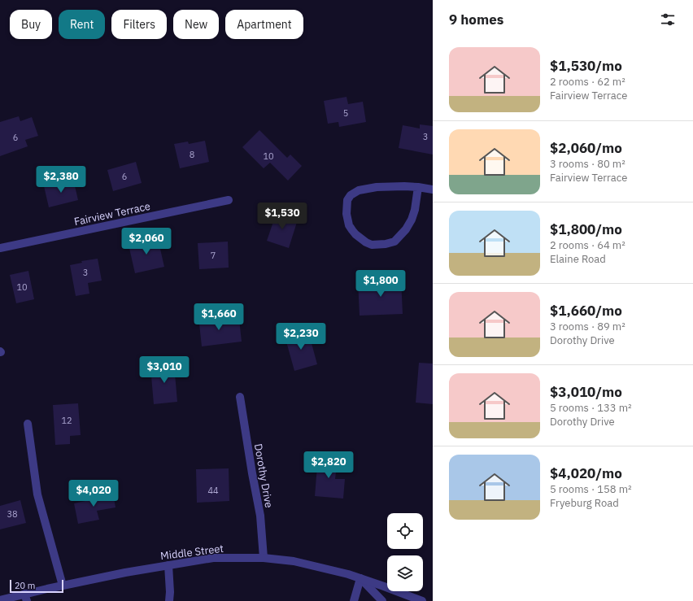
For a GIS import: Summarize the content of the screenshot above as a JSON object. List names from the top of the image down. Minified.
{"streets":{"street":["Fairview Terrace","Dorothy Drive","Middle Street"]},"crossings":[["Dorothy Drive","Middle Street"]],"house_numbers":["5","3","6","8","10","6","7","3","10","12","44","38"],"scale_bar":"20 m","page":{"heading":"9 homes","chip":["Buy","Rent","Filters","New","Apartment"],"list":[{"name":"$1,530/mo","note":"2 rooms · 62 m² · Fairview Terrace"},{"name":"$2,060/mo","note":"3 rooms · 80 m² · Fairview Terrace"},{"name":"$1,800/mo","note":"2 rooms · 64 m² · Elaine Road"},{"name":"$1,660/mo","note":"3 rooms · 89 m² · Dorothy Drive"},{"name":"$3,010/mo","note":"5 rooms · 133 m² · Dorothy Drive"},{"name":"$4,020/mo","note":"5 rooms · 158 m² · Fryeburg Road"}],"price":["$2,380","$1,530","$2,060","$1,800","$1,660","$2,230","$3,010","$2,820","$4,020"],"scale":"20 m"}}
